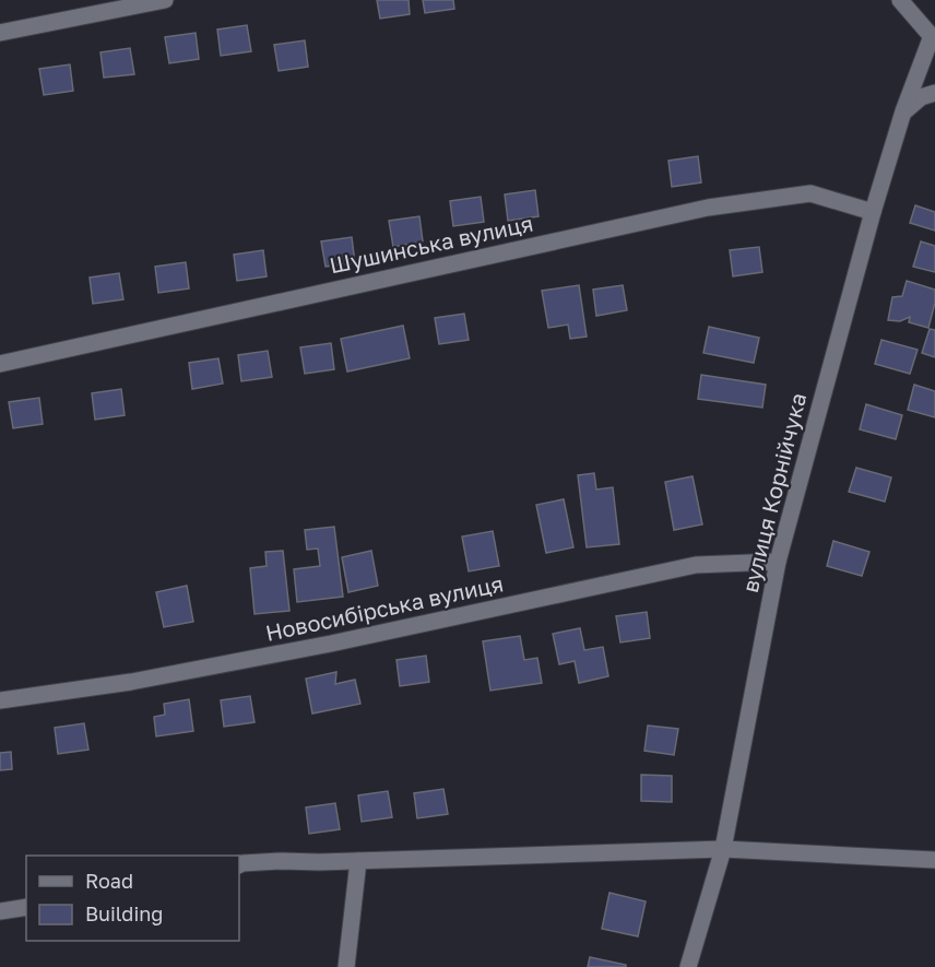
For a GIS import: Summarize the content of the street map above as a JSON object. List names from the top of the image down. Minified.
{"streets":{"street":["Шушинська вулиця","вулиця Корнійчука","Новосибірська вулиця"]},"crossings":[["Шушинська вулиця","вулиця Корнійчука"],["вулиця Корнійчука","Новосибірська вулиця"]],"legend":["Road","Building"]}
